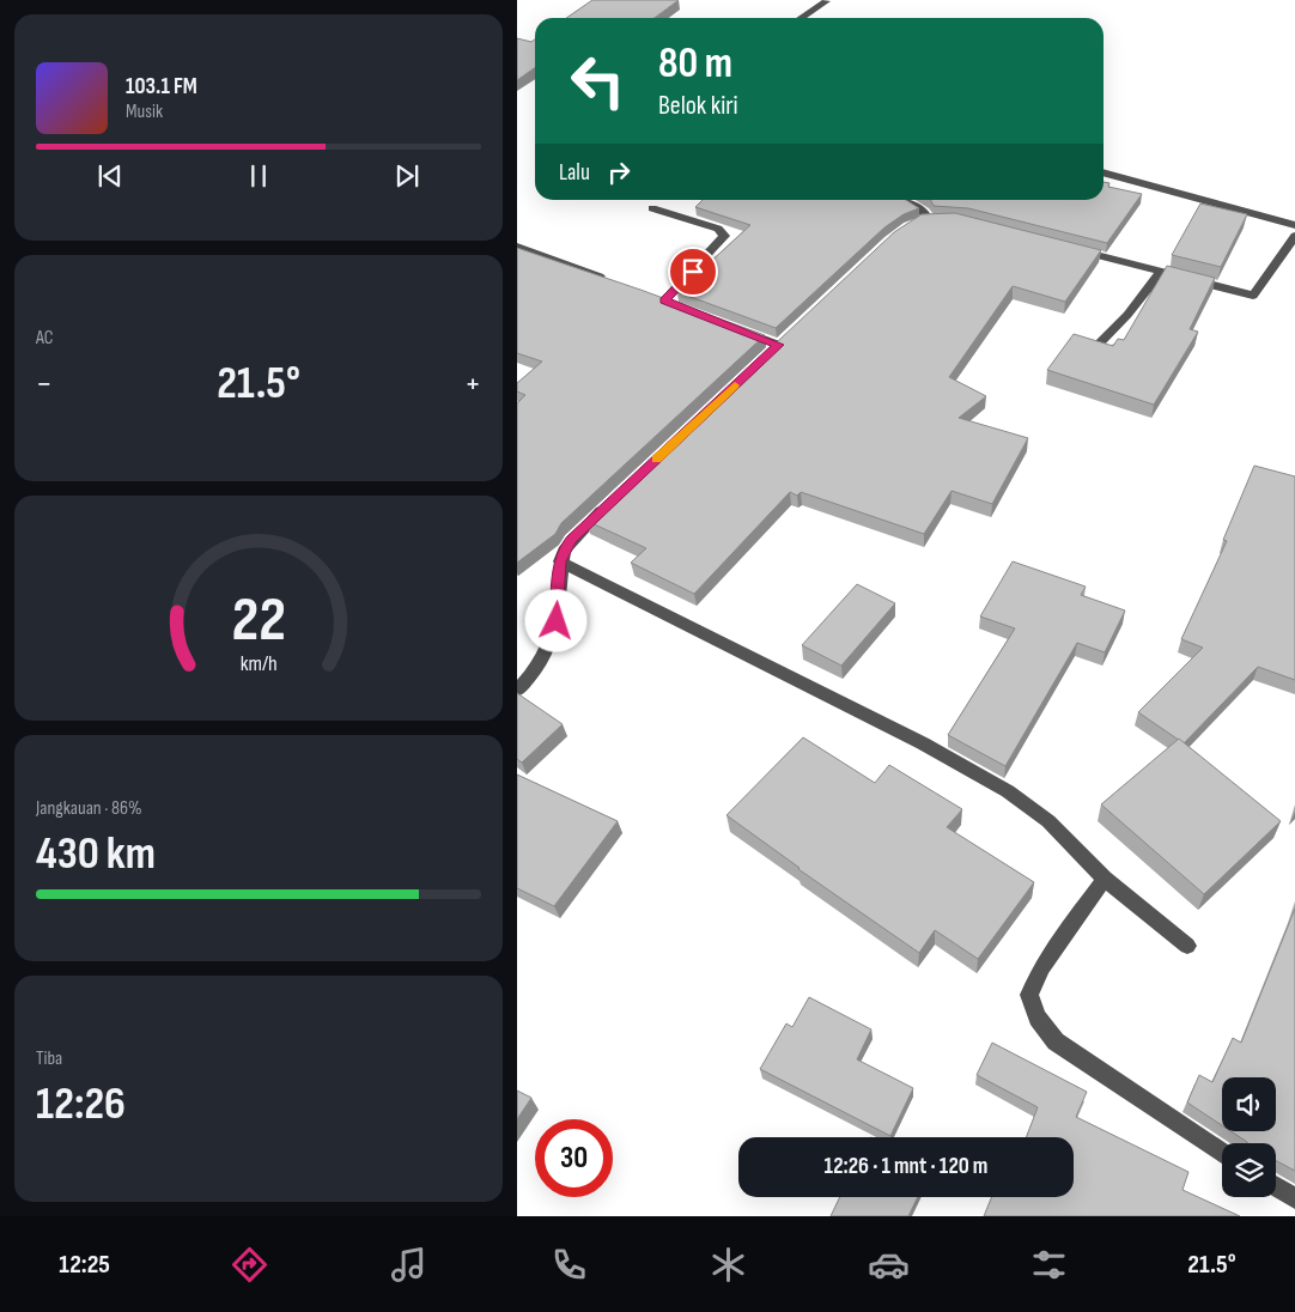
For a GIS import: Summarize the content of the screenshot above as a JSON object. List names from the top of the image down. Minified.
{"page":{"turn":["80 m","Belok kiri"],"song":["103.1 FM","Musik"],"then":"Lalu","tile":["AC",["Jangkauan · 86%","430 km"],["Tiba","12:26"]],"heat":["−","21.5°","+"],"limit":"30","trip":"12:26 · 1 mnt · 120 m","tabs":["12:25","21.5°"],"gauge":["22","km/h"]}}
